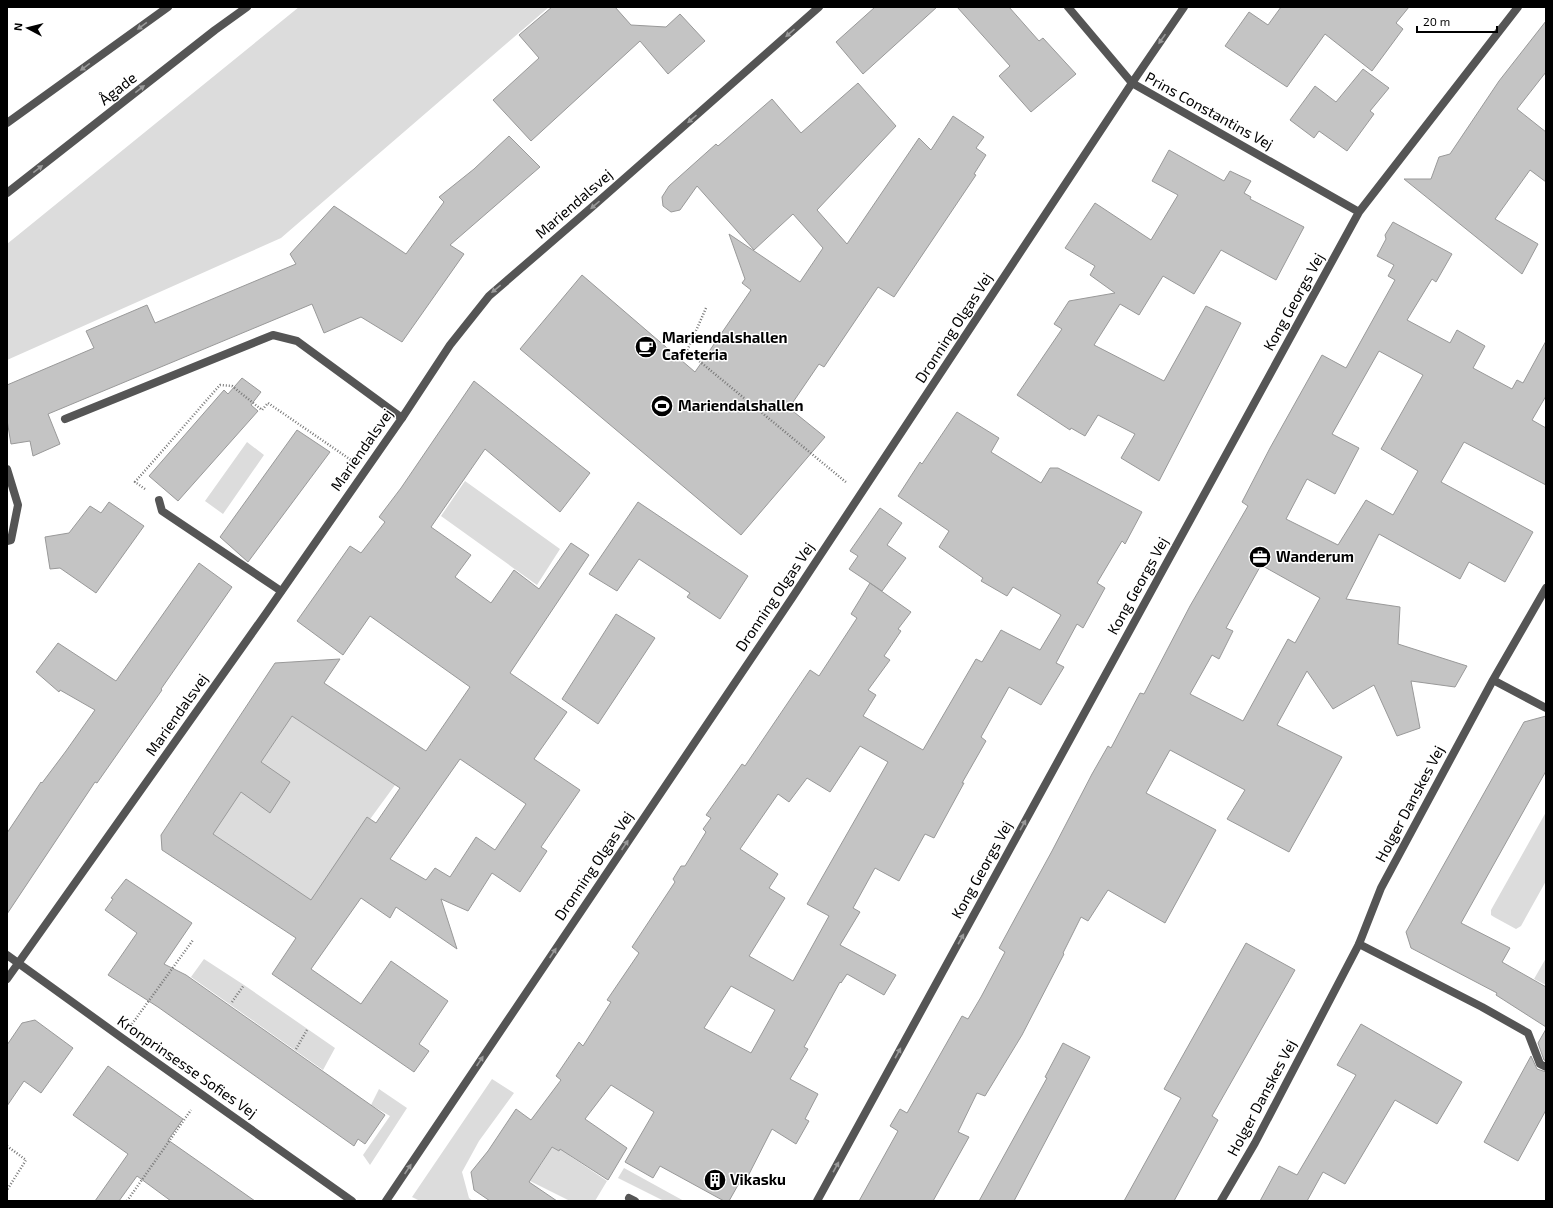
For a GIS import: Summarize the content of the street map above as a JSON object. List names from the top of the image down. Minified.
{"streets":{"street":["Ågade","Prins Constantins Vej","Mariendalsvej","Kong Georgs Vej","Dronning Olgas Vej","Holger Danskes Vej","Kronprinsesse Sofies Vej"]},"crossings":[["Prins Constantins Vej","Kong Georgs Vej"],["Prins Constantins Vej","Dronning Olgas Vej"],["Mariendalsvej","Kronprinsesse Sofies Vej"]],"one_way":["Mariendalsvej","Kong Georgs Vej","Dronning Olgas Vej"],"places":{"cafe":["Mariendalshallen Cafeteria"],"sports":["Mariendalshallen"],"office":["Wanderum"],"building":["Vikasku"]},"scale_bar":"20 m","north":"left"}
